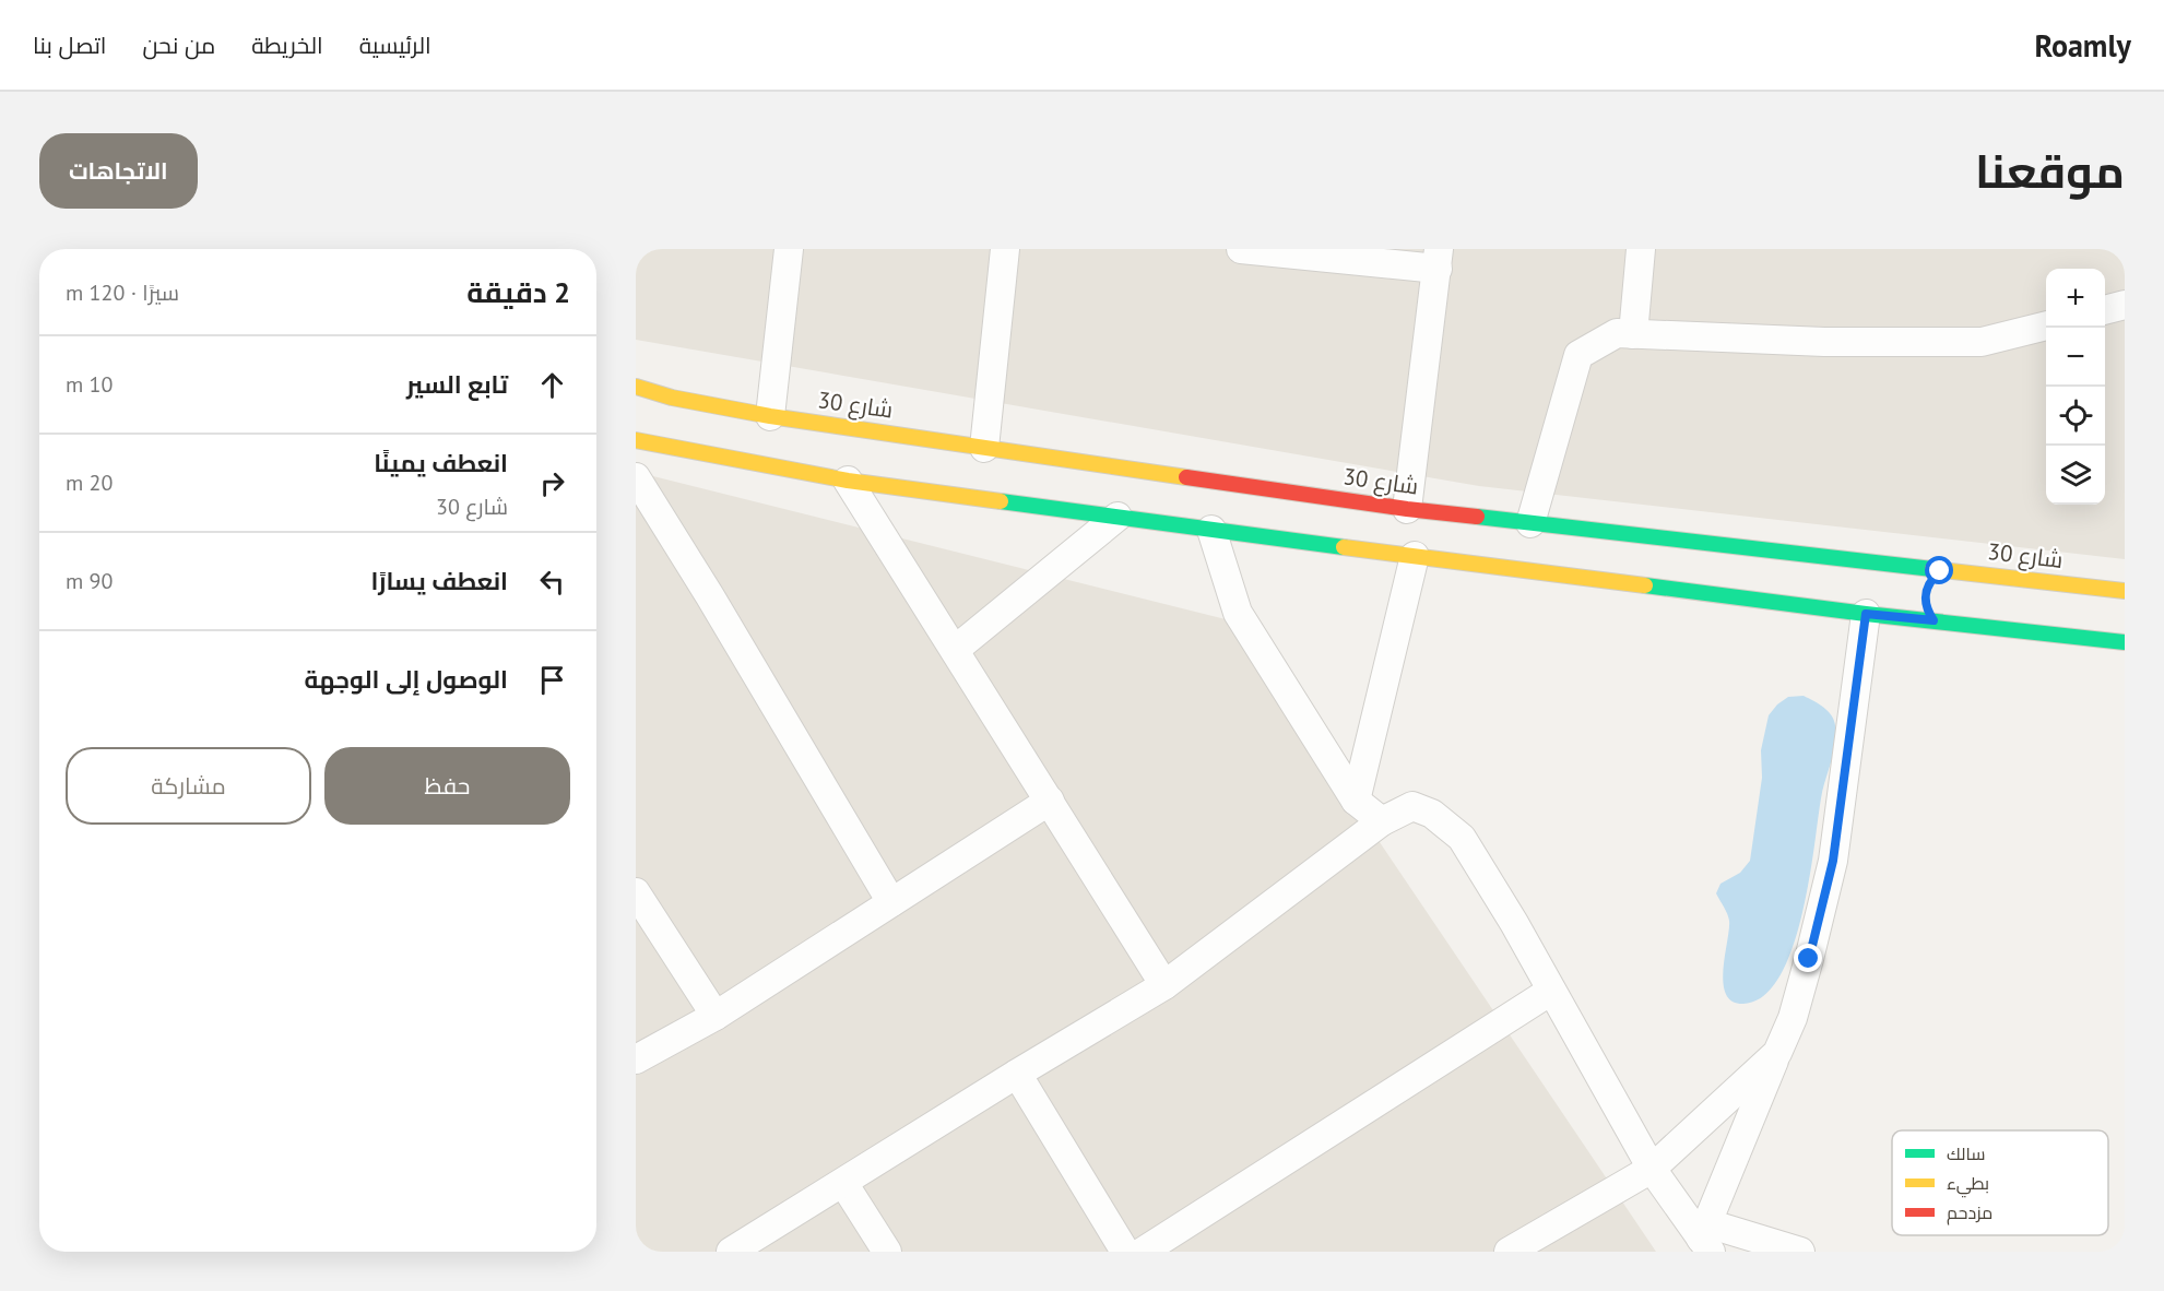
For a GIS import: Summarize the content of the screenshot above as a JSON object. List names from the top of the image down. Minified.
{"streets":{"street":["شارع 30"]},"legend":["سالك","بطيء","مزدحم"],"page":{"header":"Roamly","nav":["الرئيسية","الخريطة","من نحن","اتصل بنا"],"title":"موقعنا","buttons":["الاتجاهات",["حفظ","مشاركة"]],"heading":["2 دقيقة","سيرًا · 120 m"],"map_buttons":["+","−"],"list":[["تابع السير","10 m"],["انعطف يمينًا","شارع 30","20 m"],["انعطف يسارًا","90 m"],"الوصول إلى الوجهة"]}}
